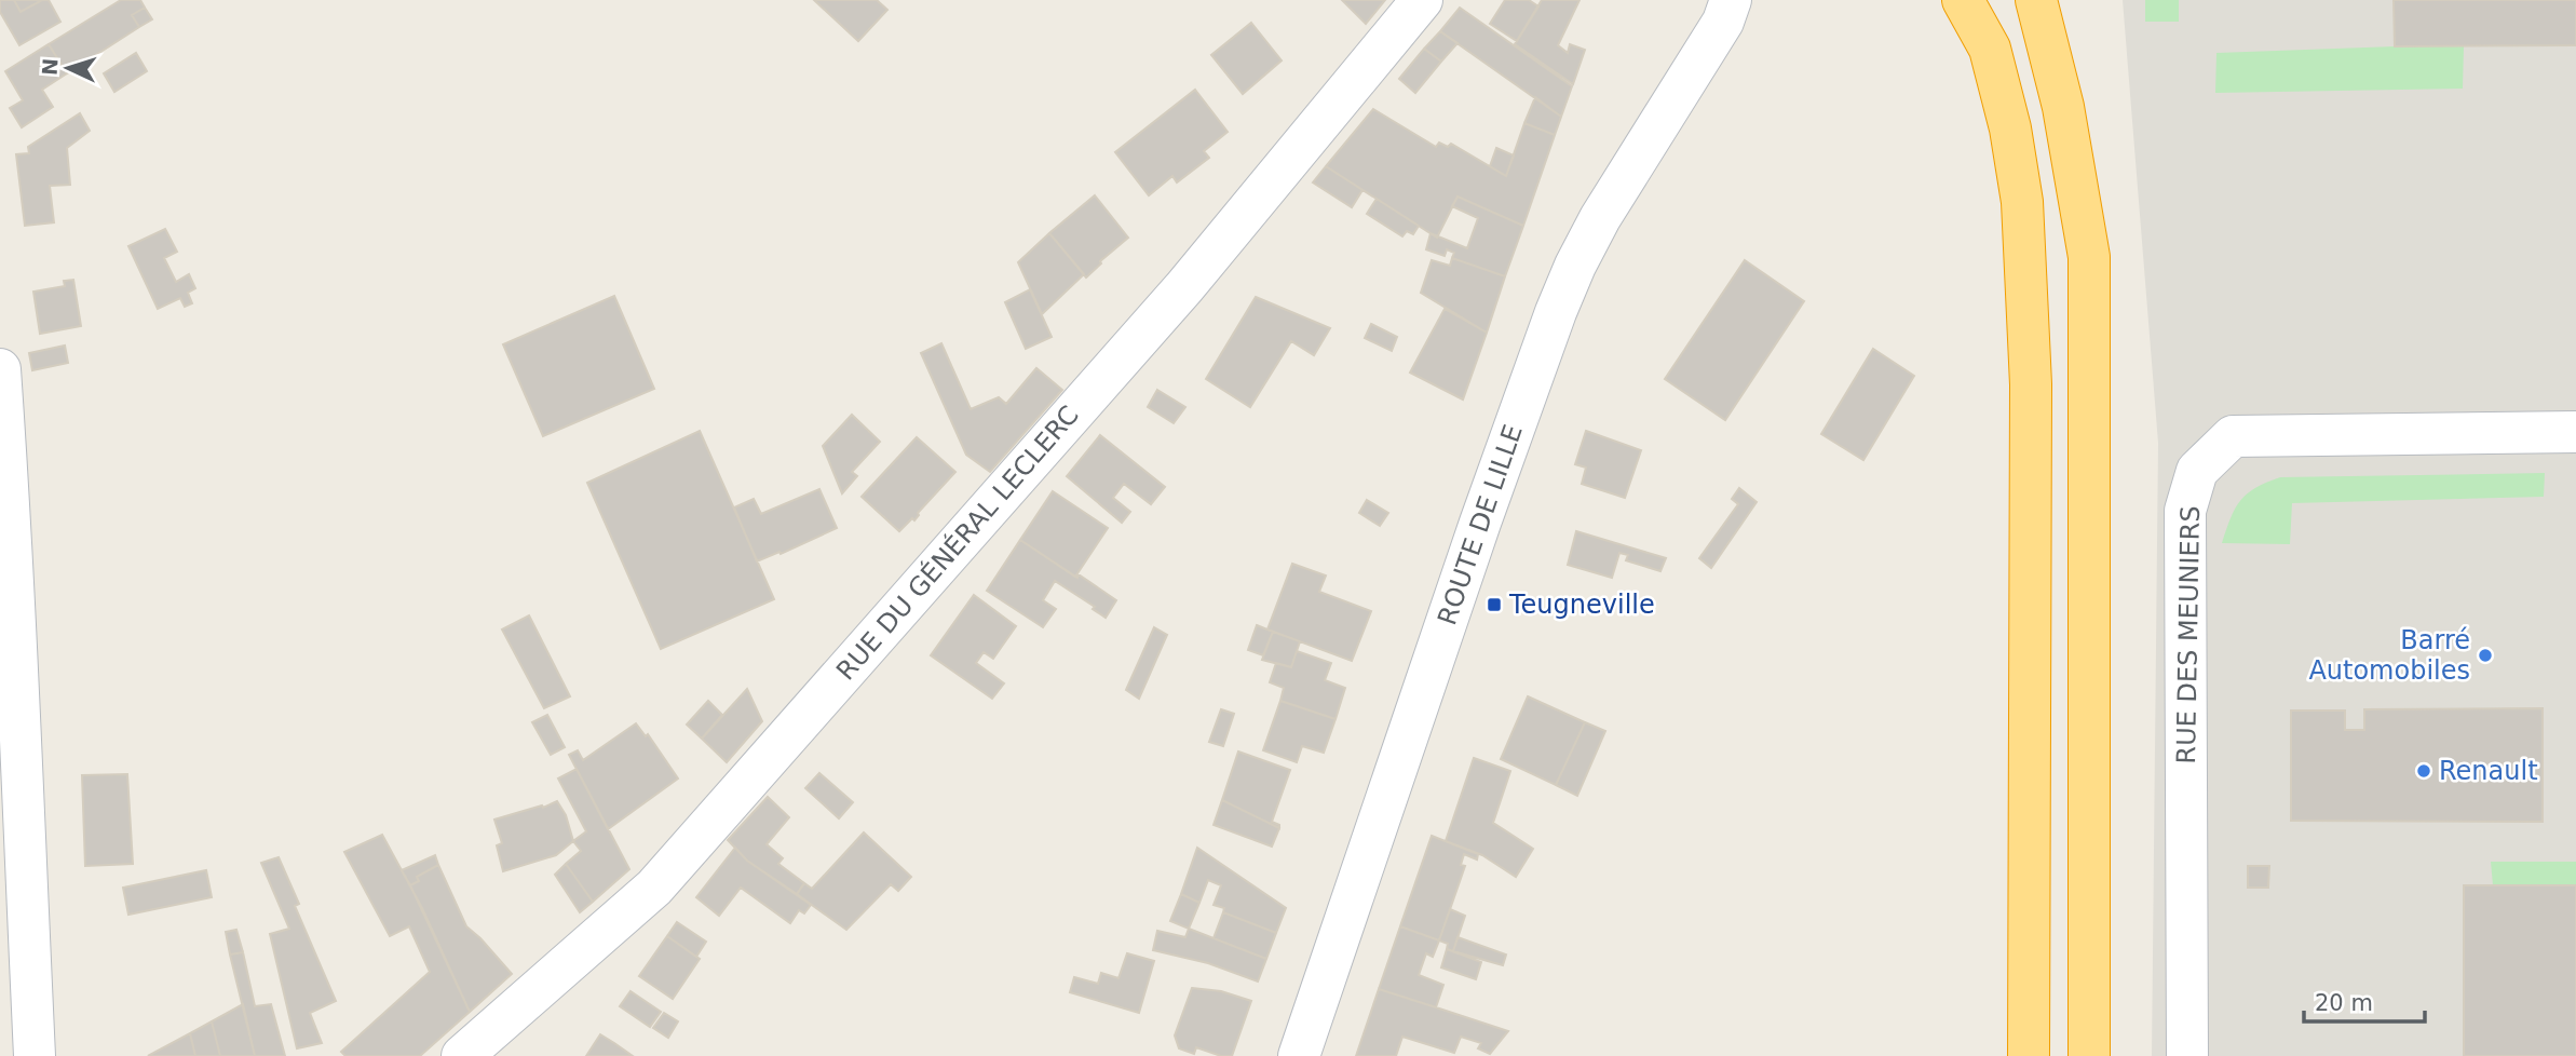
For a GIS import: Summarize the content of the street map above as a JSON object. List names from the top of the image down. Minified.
{"streets":{"street":["ROUTE DE LILLE","RUE DU GÉNÉRAL LECLERC","RUE DES MEUNIERS"]},"places":{"transit":["Teugneville"],"other":["Barré Automobiles","Renault"]},"scale_bar":"20 m","north":"left"}
